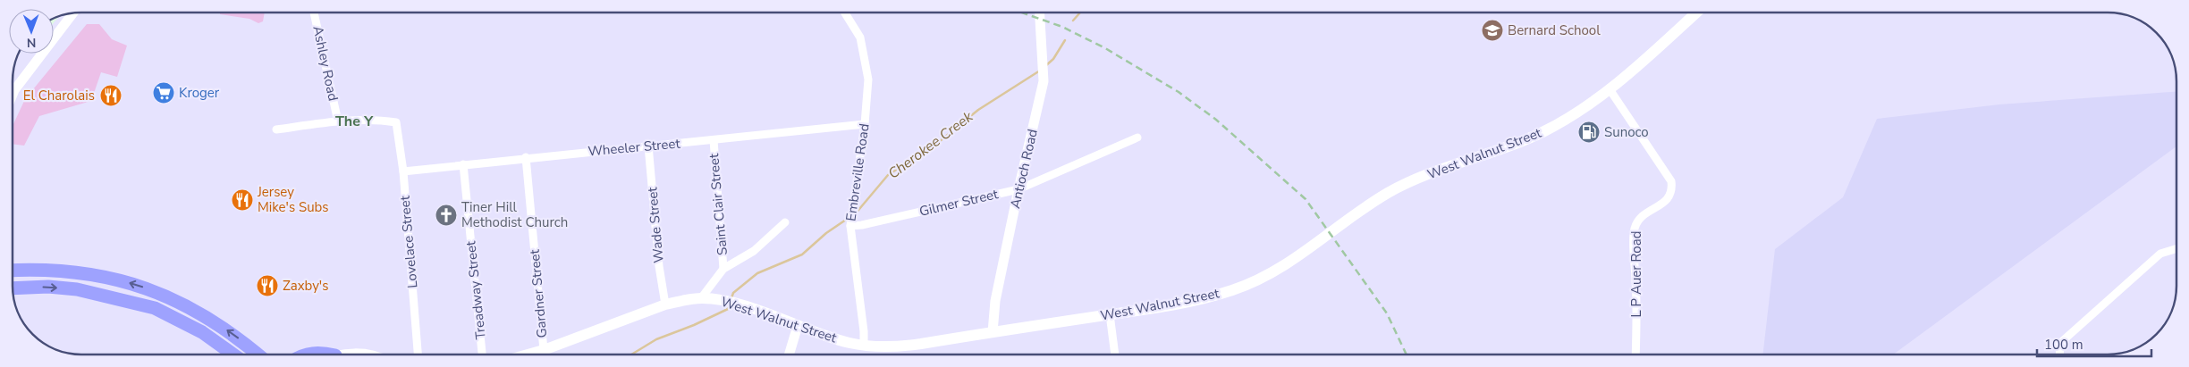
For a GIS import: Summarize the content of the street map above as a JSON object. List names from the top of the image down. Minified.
{"streets":{"main road":["West Walnut Street"],"street":["Ashley Road","Wheeler Street","Antioch Road","Embreville Road","Gilmer Street","Saint Clair Street","Wade Street","Lovelace Street","L P Auer Road","Treadway Street","Gardner Street"]},"crossings":[["Ashley Road","Lovelace Street"],["Wheeler Street","Embreville Road"],["Wheeler Street","Saint Clair Street"],["Wheeler Street","Wade Street"],["Wheeler Street","Lovelace Street"],["Wheeler Street","Treadway Street"],["Wheeler Street","Gardner Street"],["West Walnut Street","Antioch Road"],["West Walnut Street","Embreville Road"],["West Walnut Street","Saint Clair Street"],["West Walnut Street","Wade Street"],["West Walnut Street","L P Auer Road"],["West Walnut Street","Gardner Street"],["Antioch Road","Gilmer Street"],["Embreville Road","Gilmer Street"]],"districts":["The Y"],"water":["Cherokee Creek"],"places":{"school or university":["Bernard School"],"supermarket":["Kroger"],"restaurant":["El Charolais","Jersey Mike's Subs","Zaxby's"],"fuel station":["Sunoco"],"church":["Tiner Hill Methodist Church"]},"scale_bar":"100 m","north":"bottom"}
